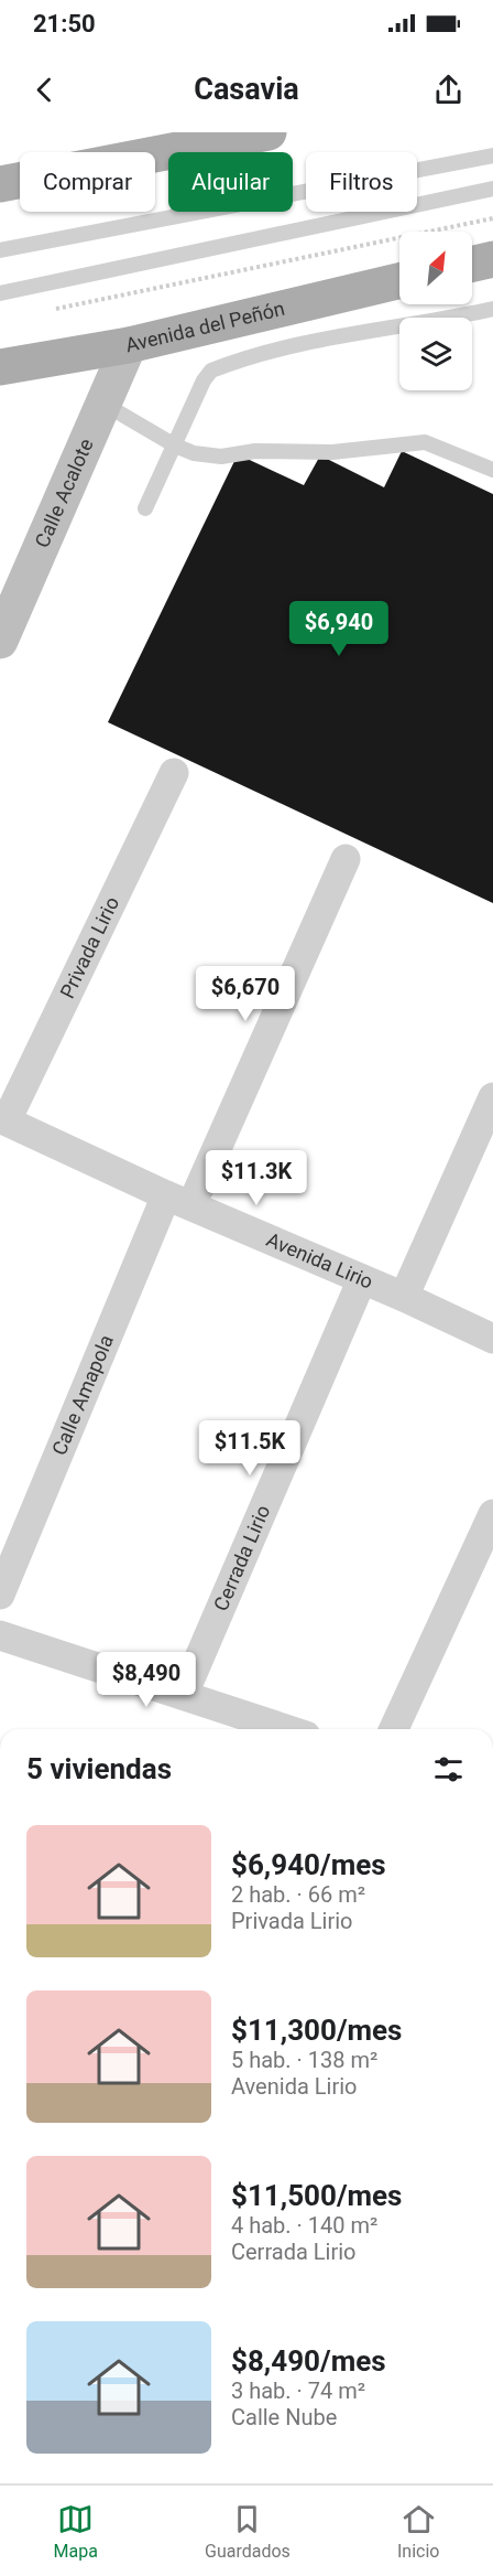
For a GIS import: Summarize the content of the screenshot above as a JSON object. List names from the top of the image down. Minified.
{"streets":{"main road":["Avenida del Peñón"],"street":["Calle Acalote","Privada Lirio","Avenida Lirio","Calle Amapola","Cerrada Lirio"]},"crossings":[["Avenida del Peñón","Calle Acalote"],["Privada Lirio","Avenida Lirio"],["Avenida Lirio","Calle Amapola"],["Avenida Lirio","Cerrada Lirio"]],"north":"top right","page":{"status":"21:50","header":"Casavia","chip":["Comprar","Alquilar","Filtros"],"price":["$6,940","$6,670","$11.3K","$11.5K","$8,490"],"heading":"5 viviendas","list":[{"name":"$6,940/mes","note":"2 hab. · 66 m² · Privada Lirio"},{"name":"$11,300/mes","note":"5 hab. · 138 m² · Avenida Lirio"},{"name":"$11,500/mes","note":"4 hab. · 140 m² · Cerrada Lirio"},{"name":"$8,490/mes","note":"3 hab. · 74 m² · Calle Nube"}],"tabs":["Mapa","Guardados","Inicio"]}}
